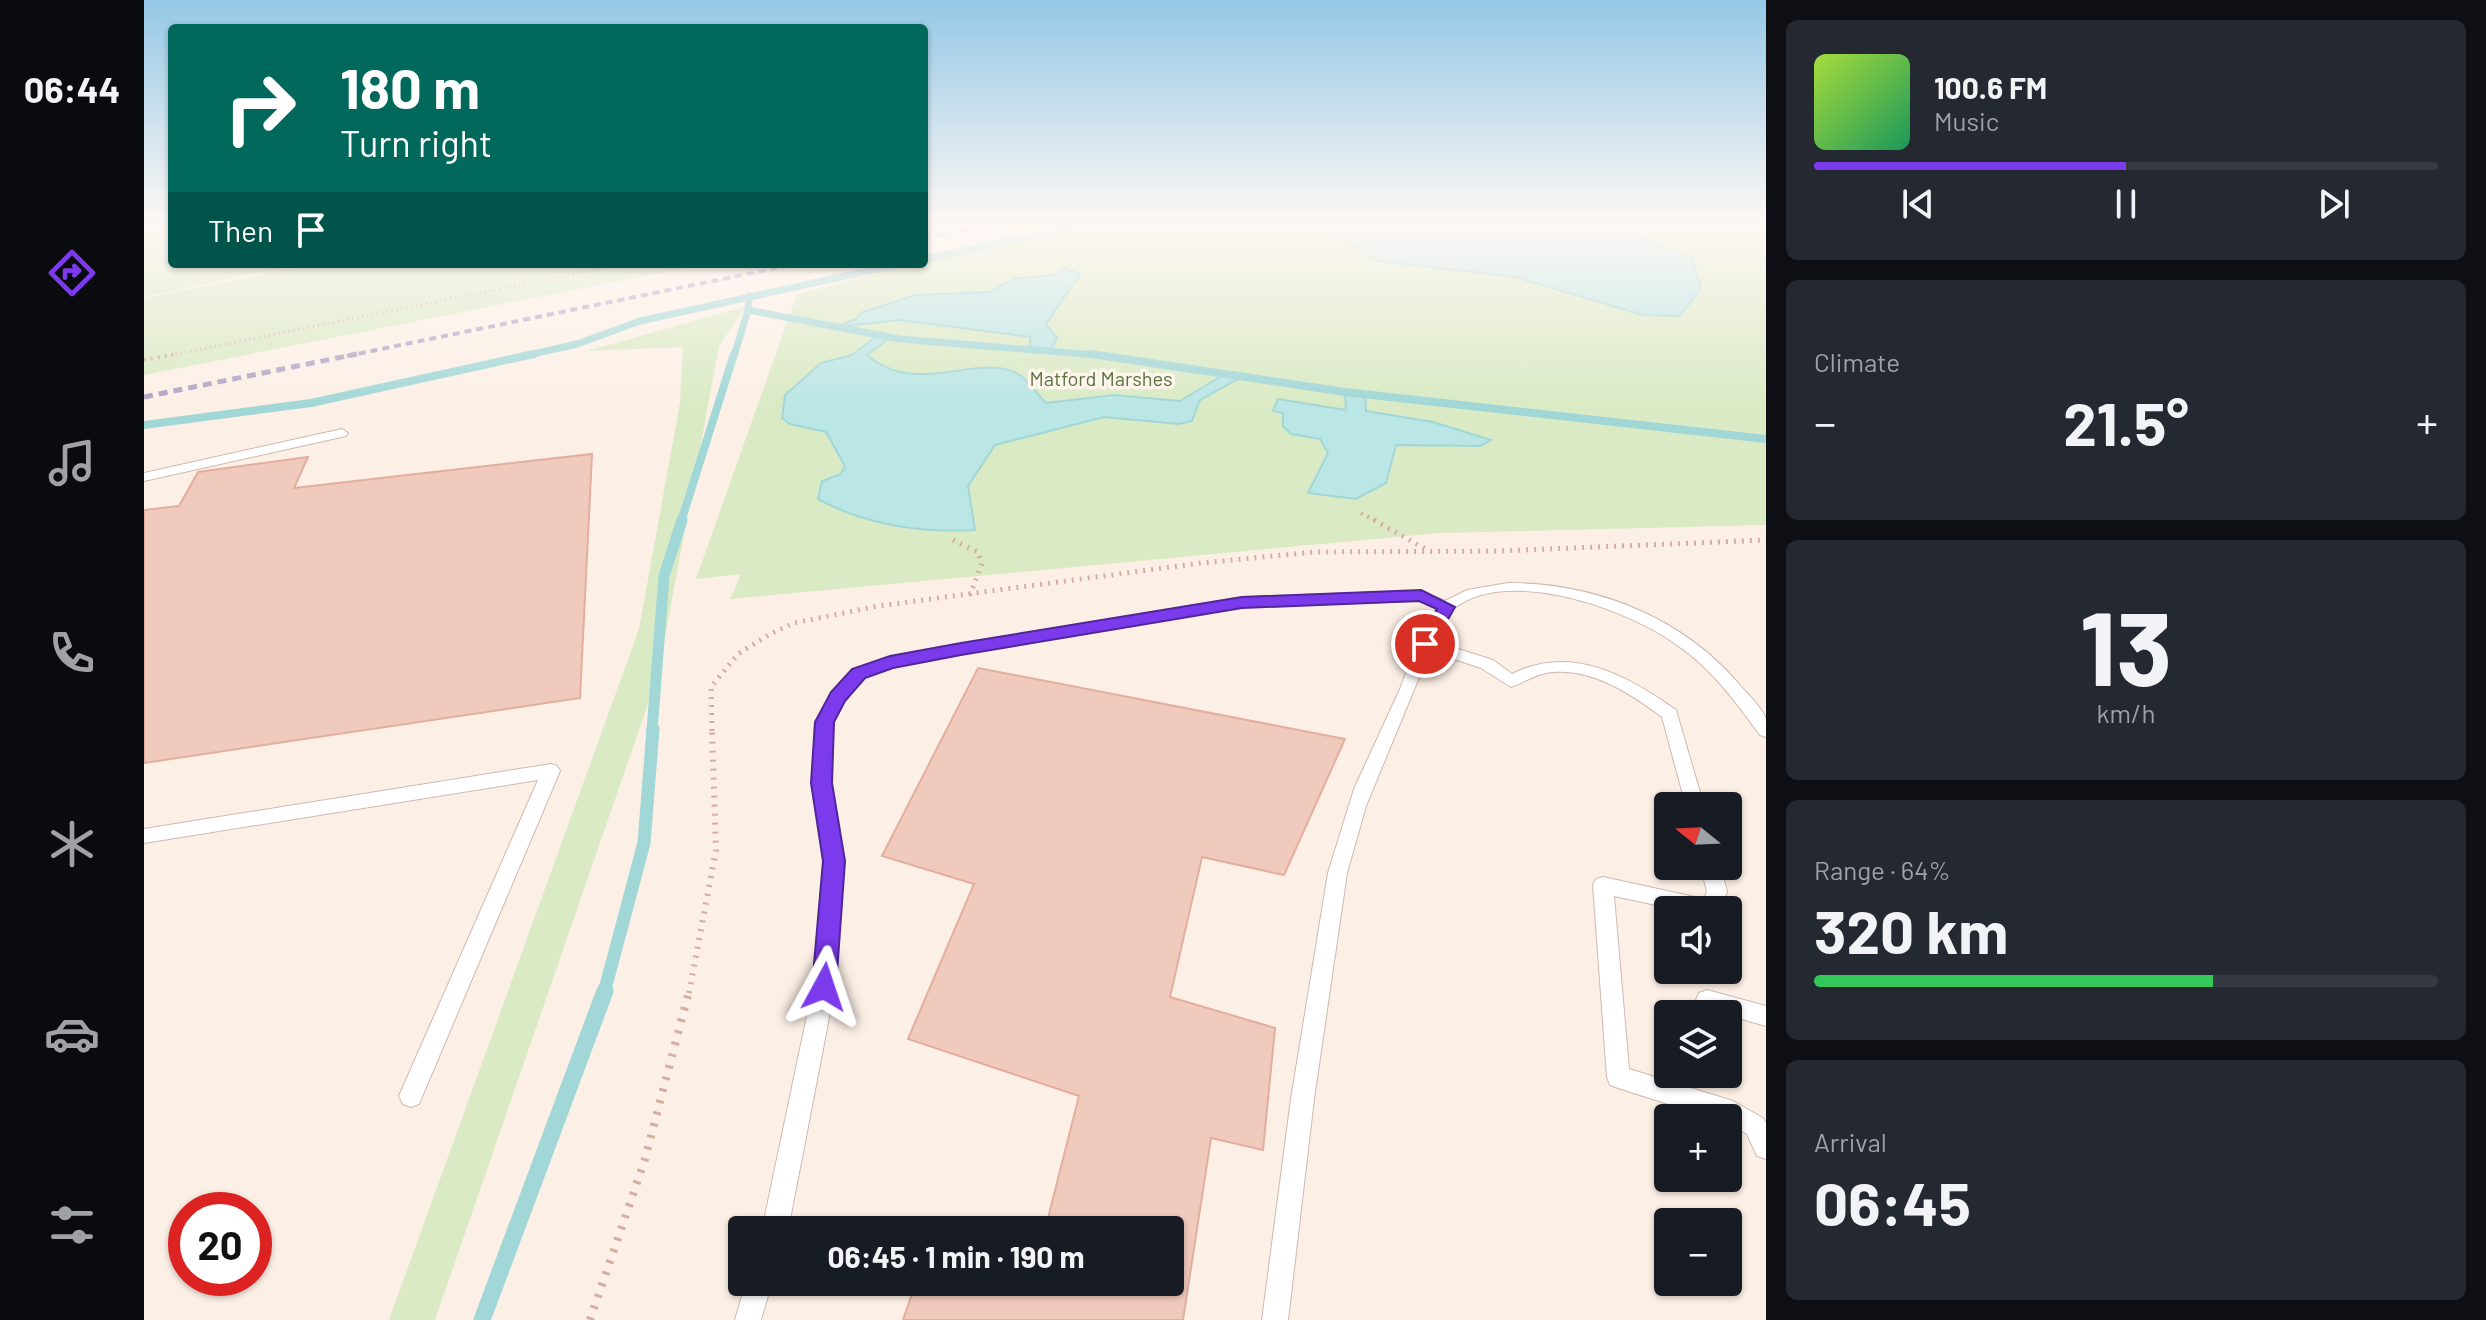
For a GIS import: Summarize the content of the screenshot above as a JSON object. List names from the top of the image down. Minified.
{"parks":["Matford Marshes"],"north":"left","page":{"tabs":"06:44","turn":["180 m","Turn right"],"song":["100.6 FM","Music"],"then":"Then","tile":["Climate",["13","km/h"],["Range · 64%","320 km"],["Arrival","06:45"]],"heat":["−","21.5°","+"],"map_buttons":["+","−"],"limit":"20","trip":"06:45 · 1 min · 190 m"}}
